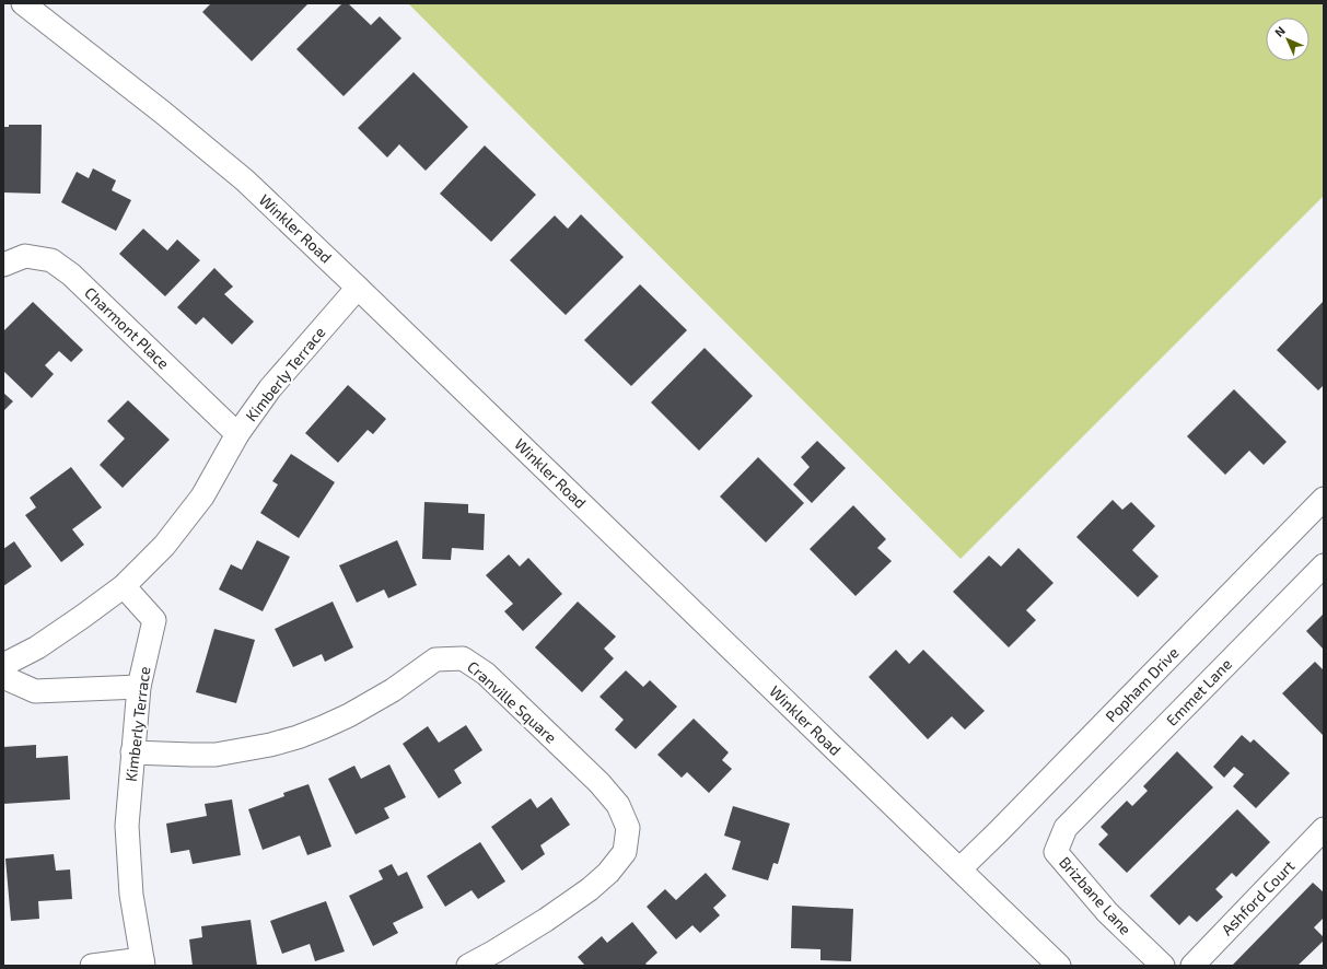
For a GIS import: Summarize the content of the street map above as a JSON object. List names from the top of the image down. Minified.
{"streets":{"street":["Winkler Road","Charmont Place","Kimberly Terrace","Popham Drive","Emmet Lane","Cranville Square","Brizbane Lane","Ashford Court"]},"crossings":[["Winkler Road","Kimberly Terrace"],["Winkler Road","Popham Drive"],["Charmont Place","Kimberly Terrace"],["Kimberly Terrace","Cranville Square"],["Emmet Lane","Brizbane Lane"]],"north":"top left"}
